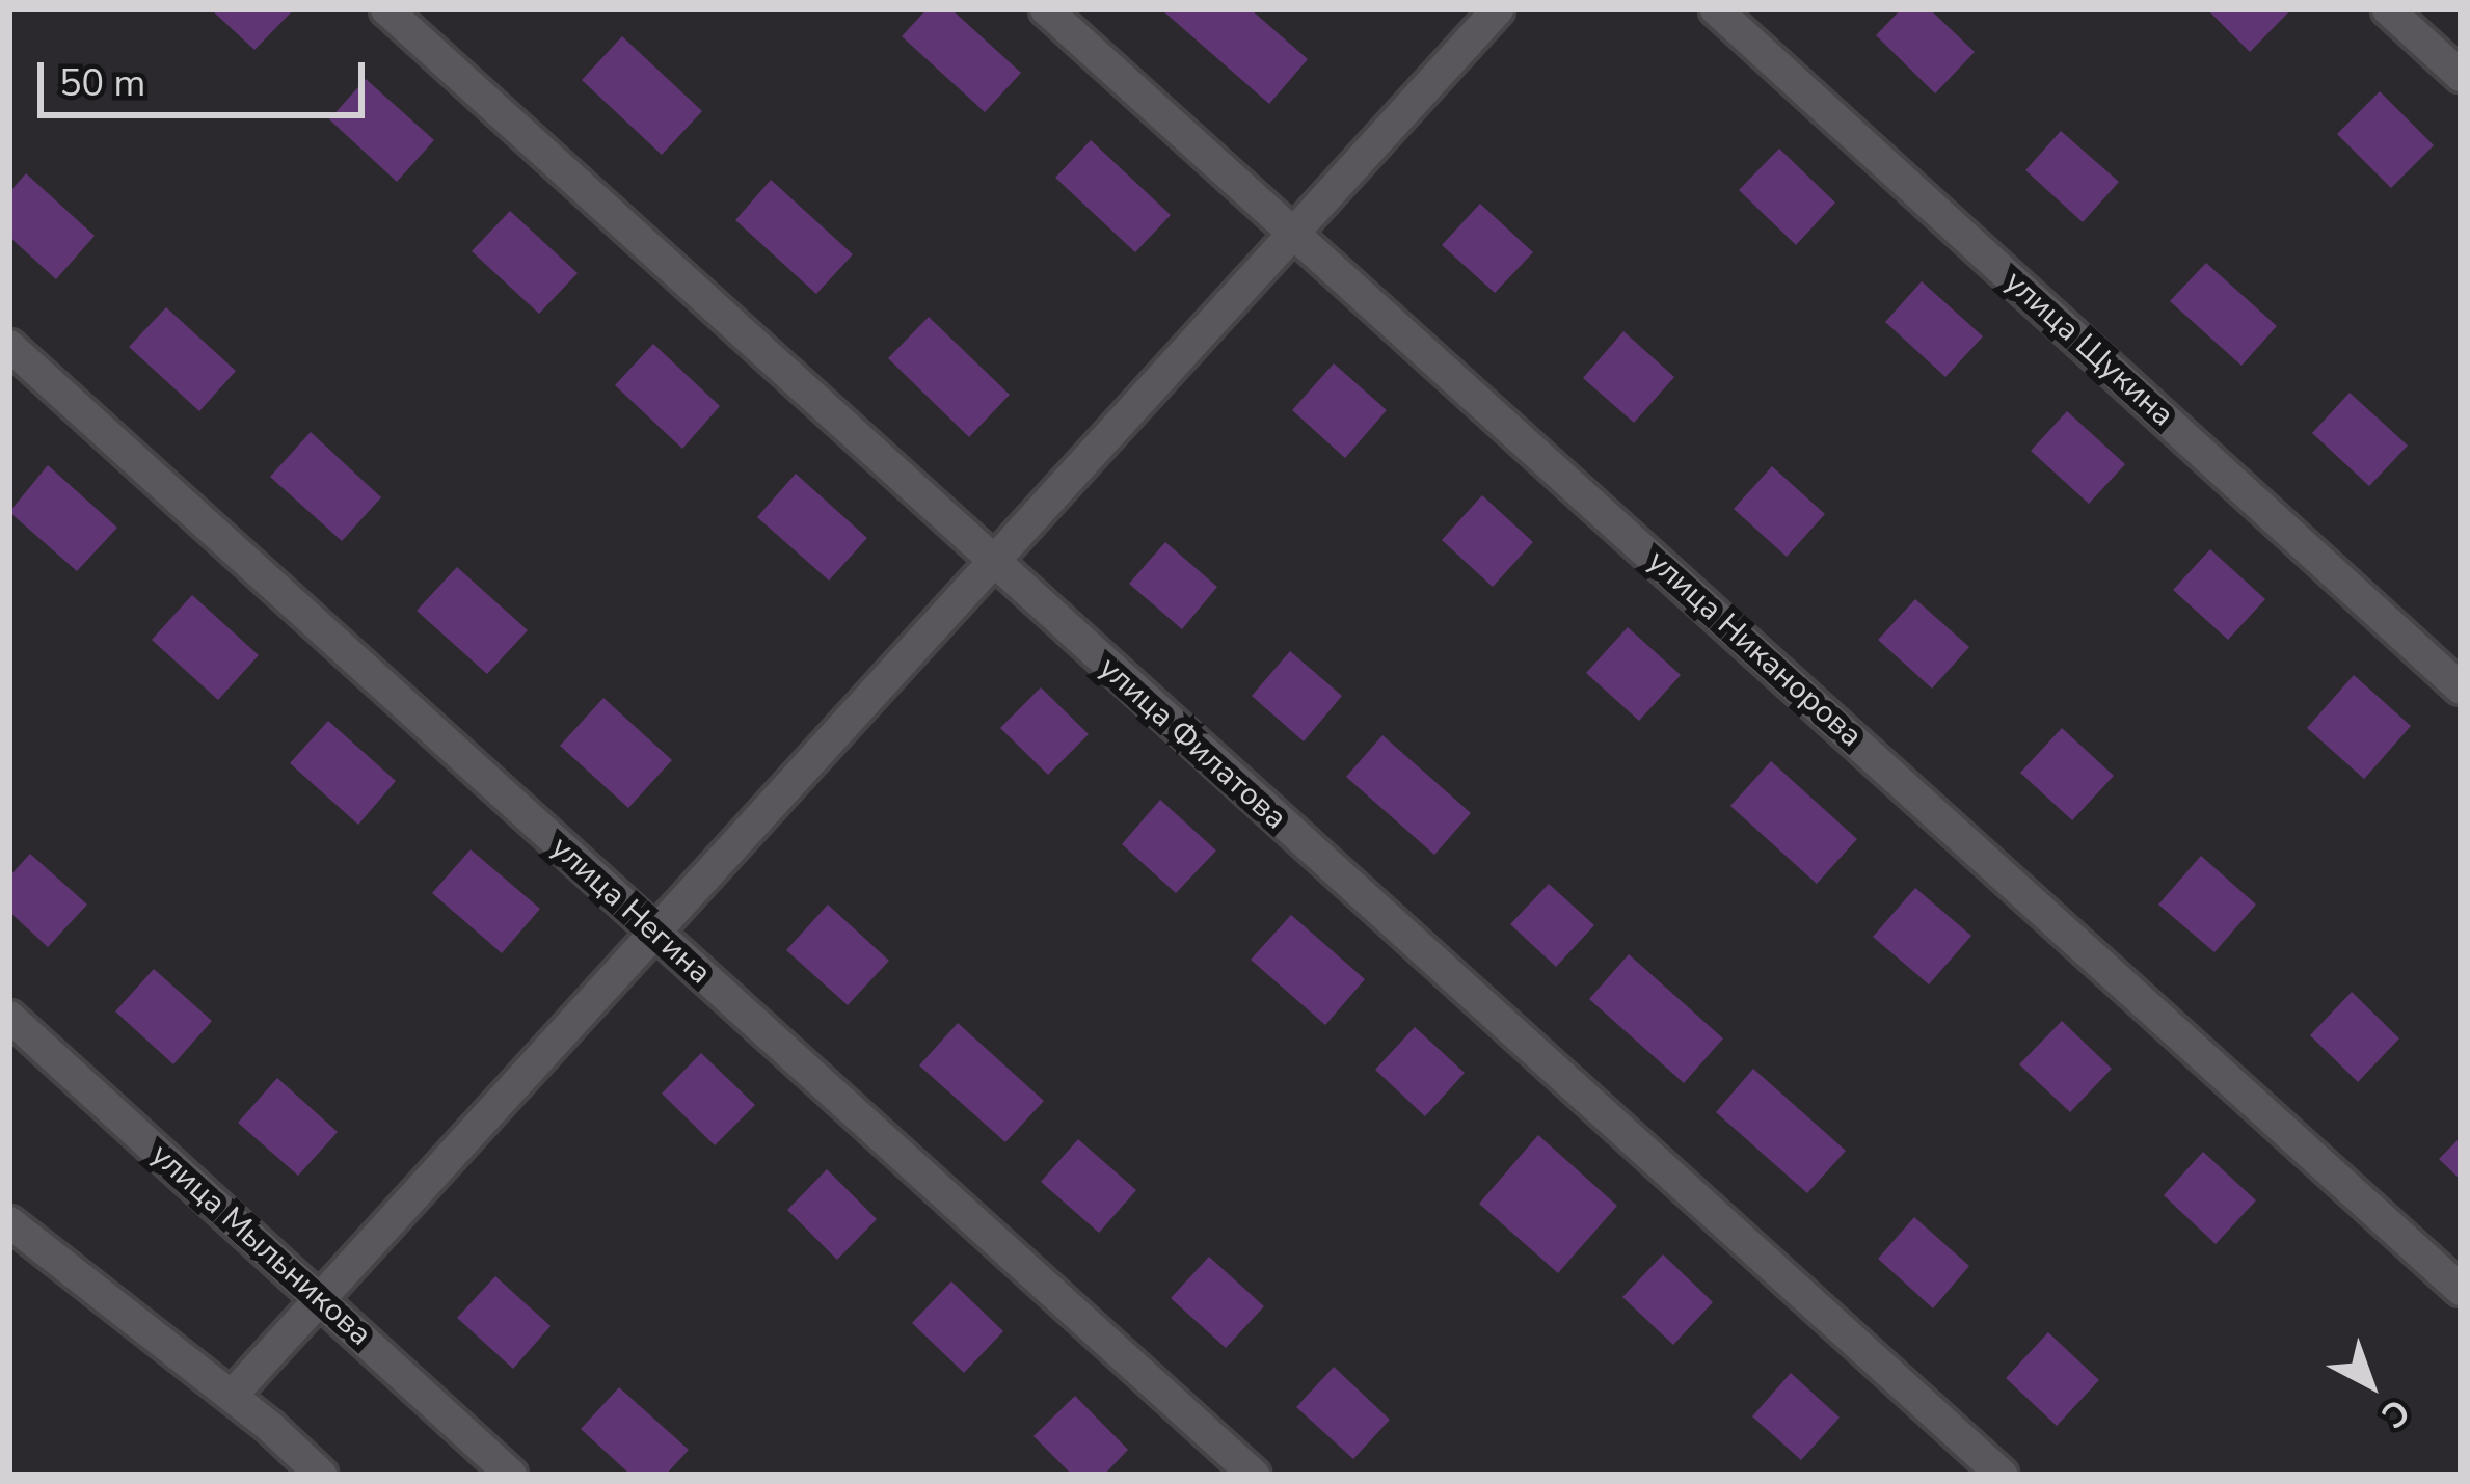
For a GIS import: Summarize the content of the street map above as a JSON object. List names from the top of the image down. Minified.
{"streets":{"street":["улица Щукина","улица Никанорова","улица Филатова","улица Негина","улица Мыльникова"]},"scale_bar":"50 m","north":"bottom right"}
